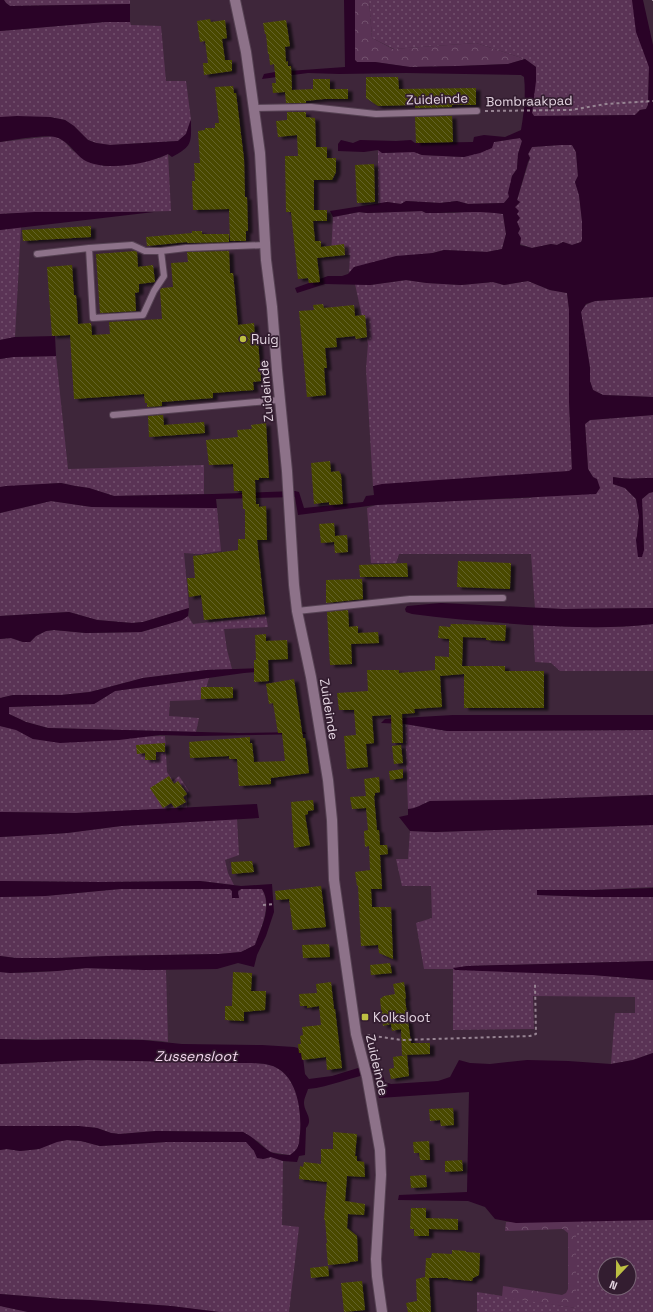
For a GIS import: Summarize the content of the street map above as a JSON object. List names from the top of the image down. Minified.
{"streets":{"street":["Zuideinde"],"path":["Bombraakpad"]},"crossings":[["Zuideinde","Bombraakpad"]],"water":["Zussensloot"],"places":{"other":["Ruig"],"transit":["Kolksloot"]},"north":"bottom"}
